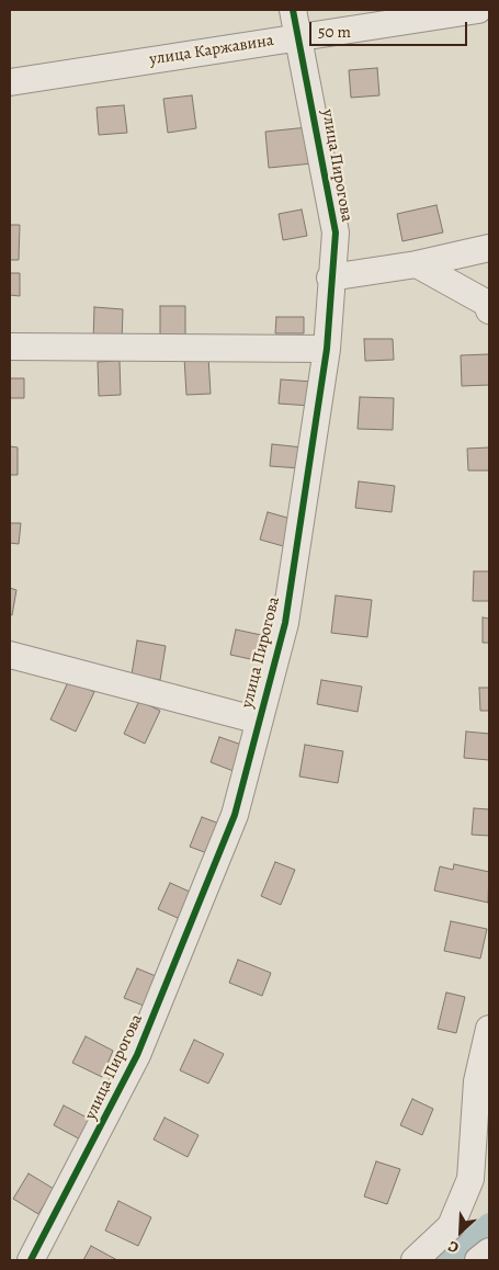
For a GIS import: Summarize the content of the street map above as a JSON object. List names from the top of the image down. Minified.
{"streets":{"street":["улица Каржавина","улица Пирогова"]},"crossings":[["улица Каржавина","улица Пирогова"]],"scale_bar":"50 m","north":"bottom left"}
